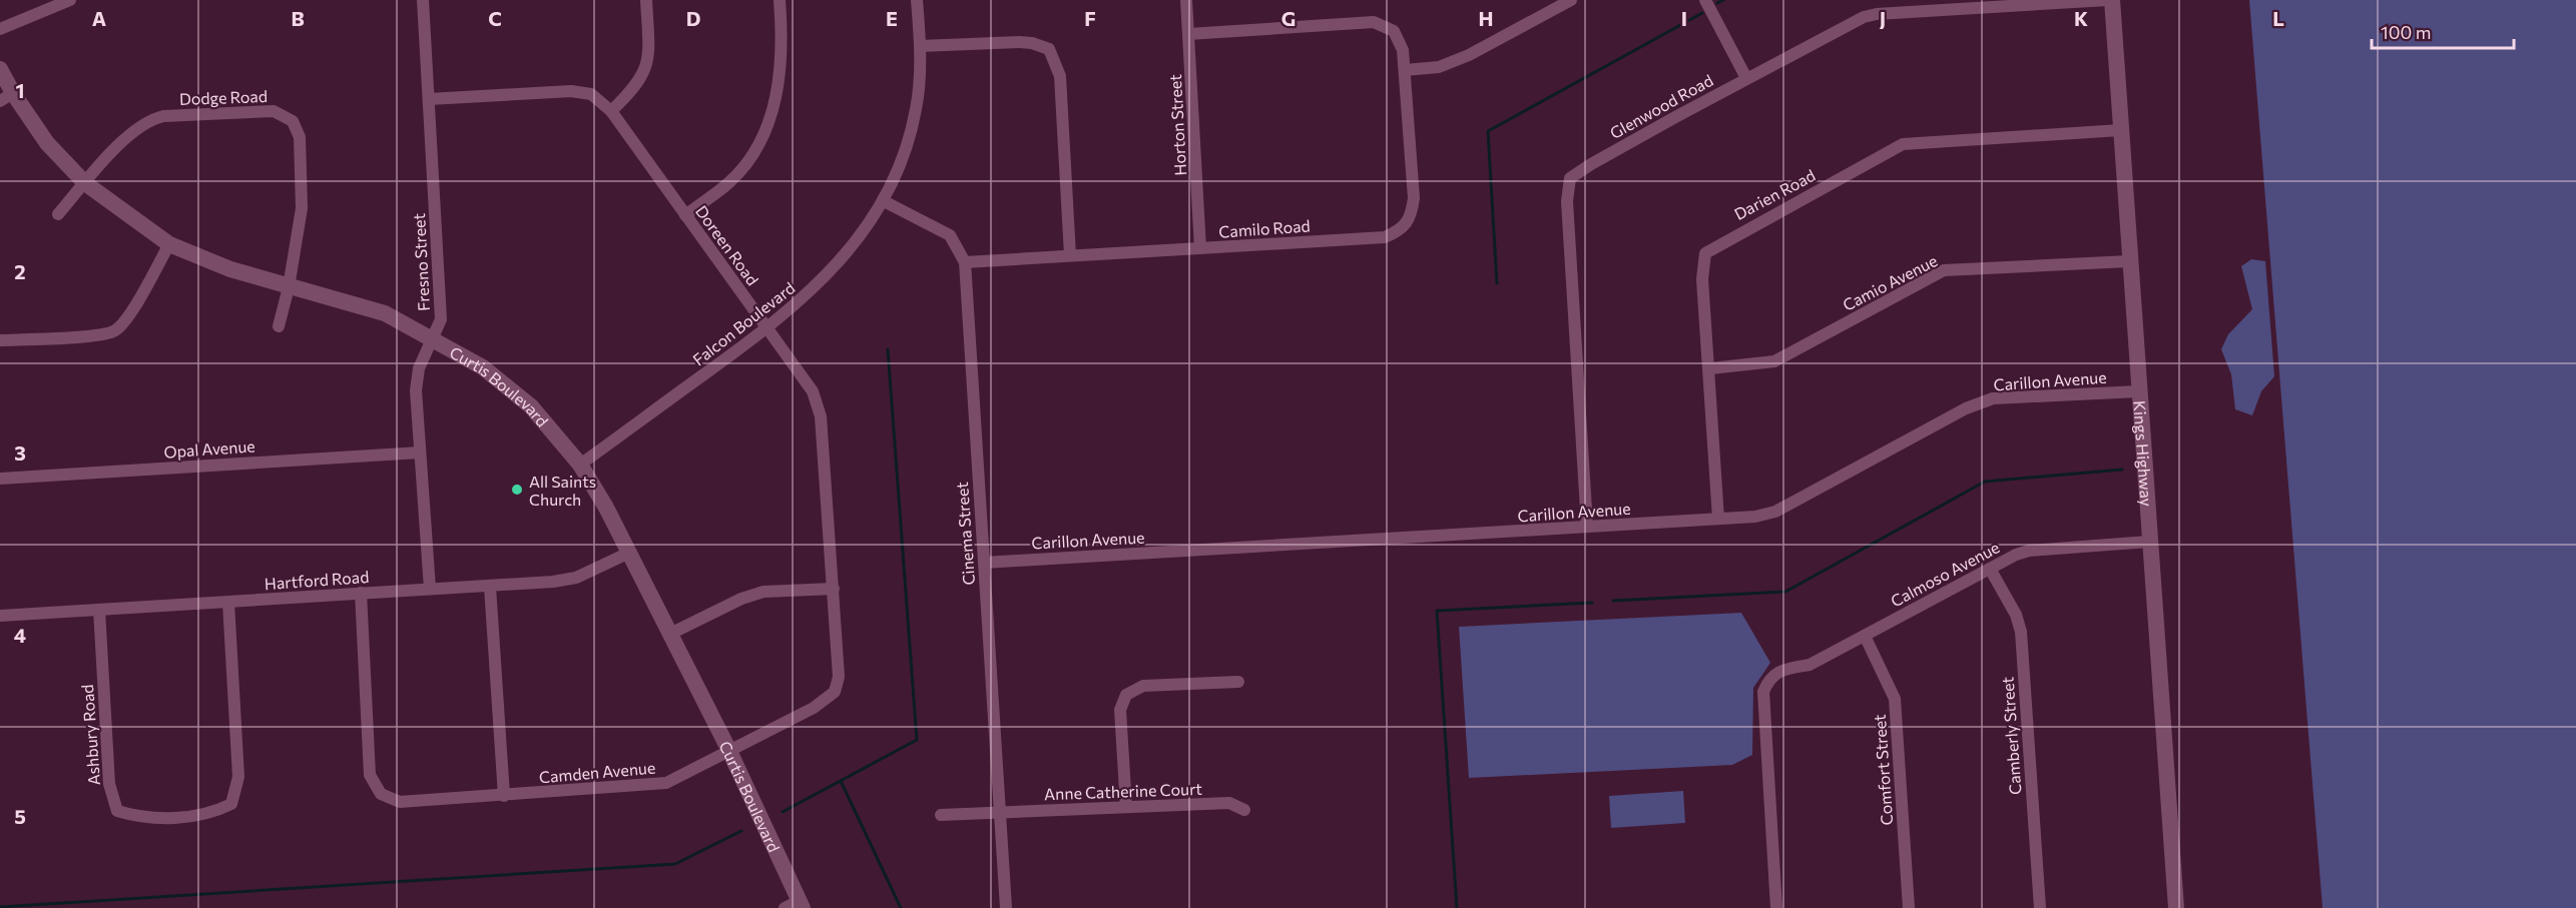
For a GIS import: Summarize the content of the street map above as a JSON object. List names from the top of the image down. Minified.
{"streets":{"street":["Dodge Road","Glenwood Road","Horton Street","Darien Road","Camilo Road","Doreen Road","Fresno Street","Camio Avenue","Falcon Boulevard","Carillon Avenue","Curtis Boulevard","Opal Avenue","Kings Highway","Cinema Street","Calmoso Avenue","Hartford Road","Ashbury Road","Camberly Street","Comfort Street","Camden Avenue","Anne Catherine Court"]},"crossings":[["Dodge Road","Curtis Boulevard"],["Glenwood Road","Carillon Avenue"],["Glenwood Road","Kings Highway"],["Horton Street","Camilo Road"],["Darien Road","Camio Avenue"],["Darien Road","Carillon Avenue"],["Darien Road","Kings Highway"],["Camilo Road","Cinema Street"],["Doreen Road","Fresno Street"],["Doreen Road","Falcon Boulevard"],["Doreen Road","Camden Avenue"],["Fresno Street","Curtis Boulevard"],["Fresno Street","Opal Avenue"],["Fresno Street","Hartford Road"],["Camio Avenue","Kings Highway"],["Falcon Boulevard","Curtis Boulevard"],["Falcon Boulevard","Cinema Street"],["Carillon Avenue","Kings Highway"],["Carillon Avenue","Cinema Street"],["Curtis Boulevard","Hartford Road"],["Curtis Boulevard","Camden Avenue"],["Kings Highway","Calmoso Avenue"],["Cinema Street","Anne Catherine Court"],["Calmoso Avenue","Camberly Street"],["Calmoso Avenue","Comfort Street"],["Hartford Road","Ashbury Road"],["Hartford Road","Camden Avenue"]],"places":["All Saints Church"],"scale_bar":"100 m","grid":{"columns":["A","B","C","D","E","F","G","H","I","J","K","L"],"rows":["1","2","3","4","5"]}}
